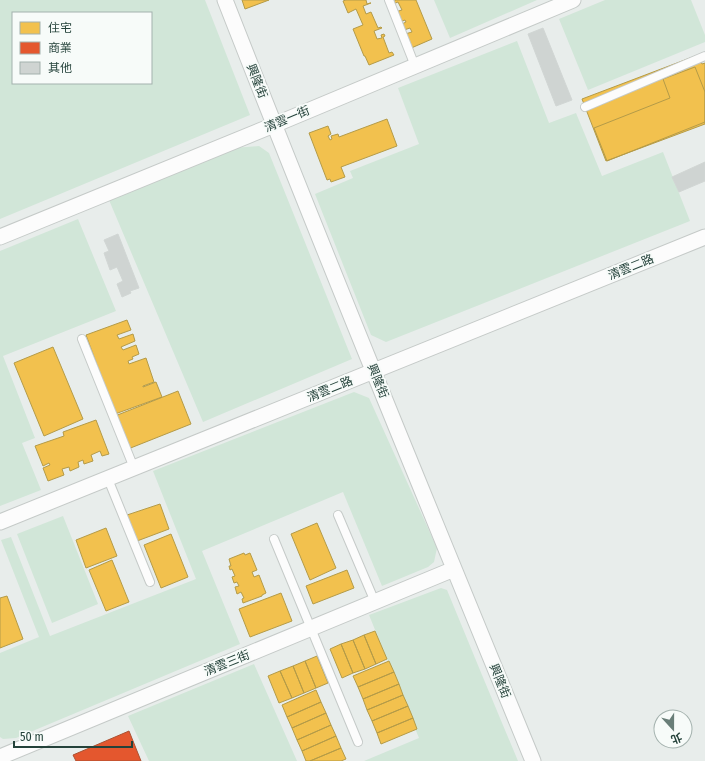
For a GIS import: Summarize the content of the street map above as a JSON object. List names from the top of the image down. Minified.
{"streets":{"street":["興隆街","清雲一街","清雲二路","清雲三街"]},"crossings":[["興隆街","清雲一街"],["興隆街","清雲二路"],["興隆街","清雲三街"]],"legend":["住宅","商業","其他"],"scale_bar":"50 m","north":"bottom"}
